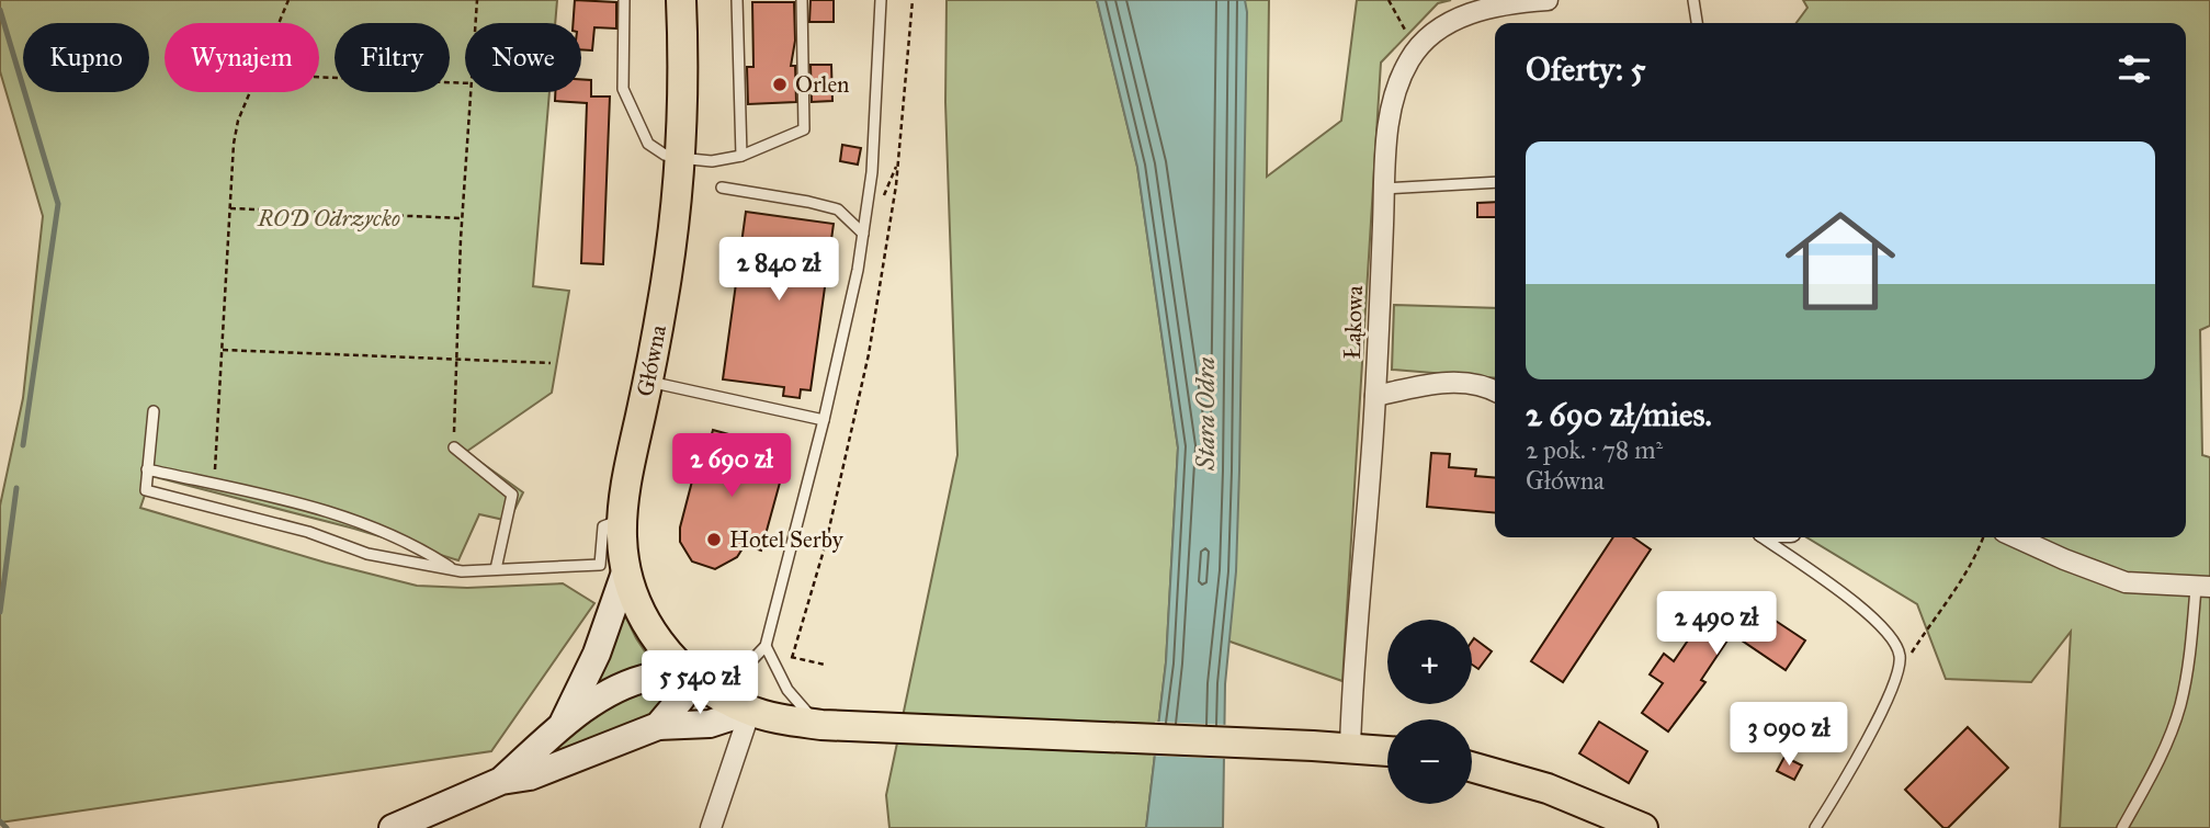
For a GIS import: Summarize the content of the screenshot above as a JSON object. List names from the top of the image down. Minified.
{"streets":{"main road":["Główna"],"street":["Łąkowa"]},"crossings":[["Łąkowa","Główna"]],"water":["Stara Odra"],"parks":["ROD Odrzycko"],"places":["Orlen","Hotel Serby"],"page":{"chip":["Kupno","Wynajem","Filtry","Nowe"],"heading":"Oferty: 5","list":[{"name":"2 690 zł/mies.","note":"2 pok. · 78 m² · Główna"}],"price":["2 840 zł","2 690 zł","2 490 zł","5 540 zł","3 090 zł"],"map_buttons":["+","−"]}}
